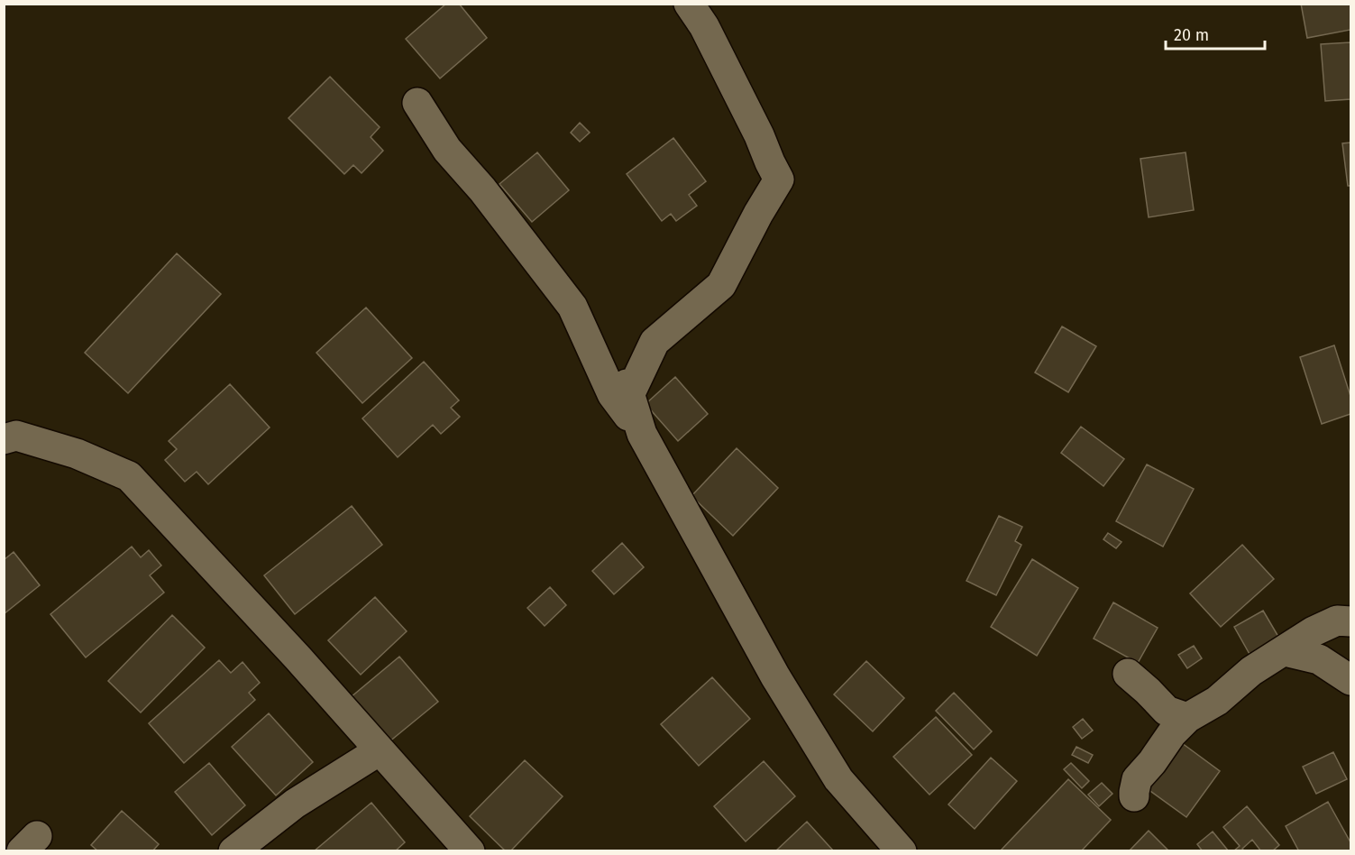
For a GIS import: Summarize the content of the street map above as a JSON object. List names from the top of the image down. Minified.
{"scale_bar":"20 m"}
